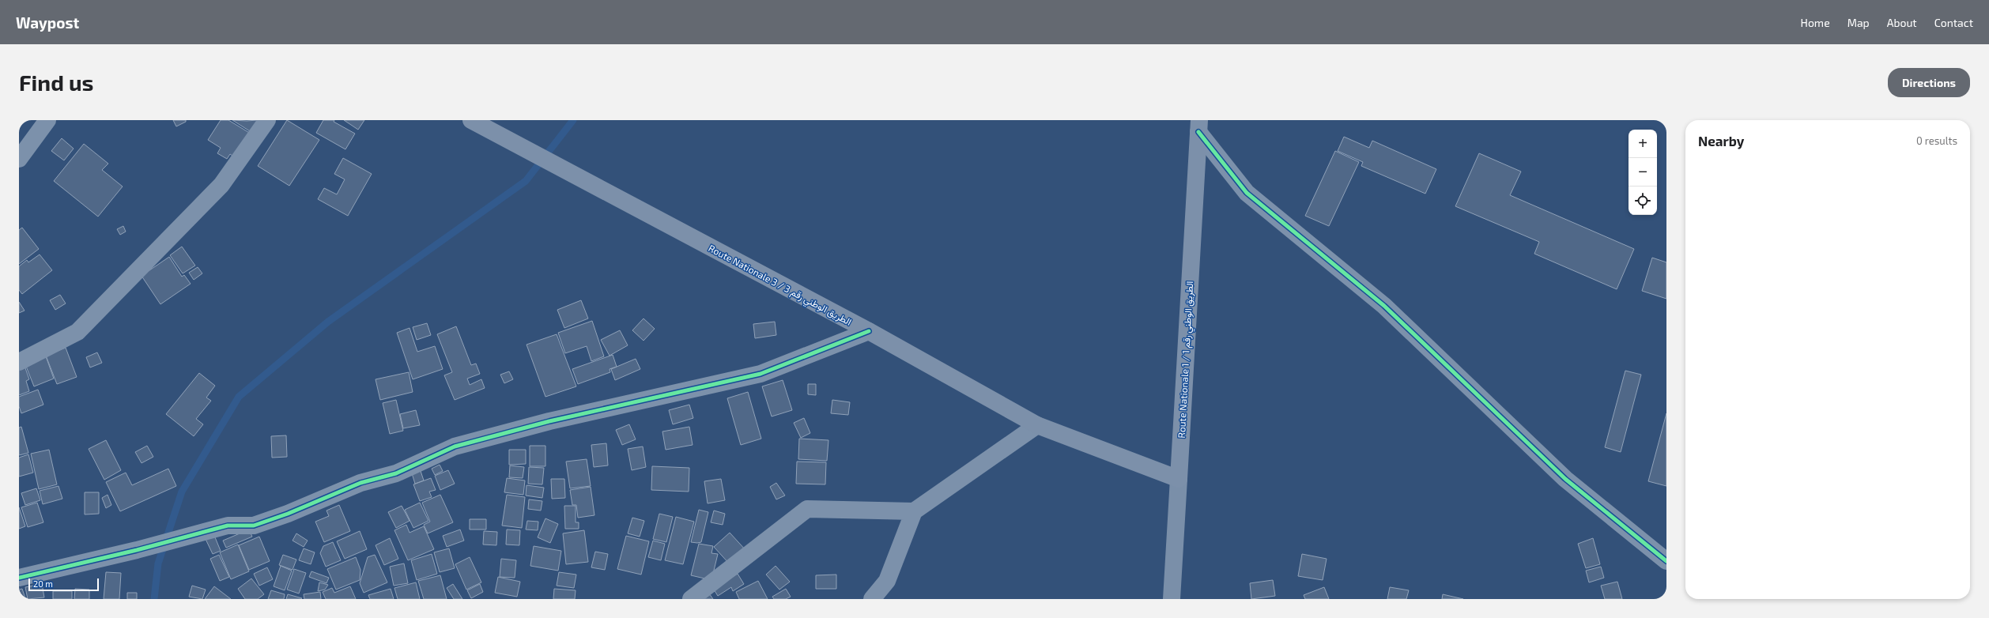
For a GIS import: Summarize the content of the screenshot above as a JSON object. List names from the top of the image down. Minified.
{"streets":{"highway":["Route Nationale 3 / الطريق الوطني رقم 3","Route Nationale 1 / الطريق الوطني رقم 1"]},"crossings":[["Route Nationale 3 / الطريق الوطني رقم 3","Route Nationale 1 / الطريق الوطني رقم 1"]],"scale_bar":"20 m","page":{"header":"Waypost","nav":["Home","Map","About","Contact"],"buttons":"Directions","title":"Find us","heading":["Nearby","0 results"],"map_buttons":["+","−"],"scale":"20 m"}}
